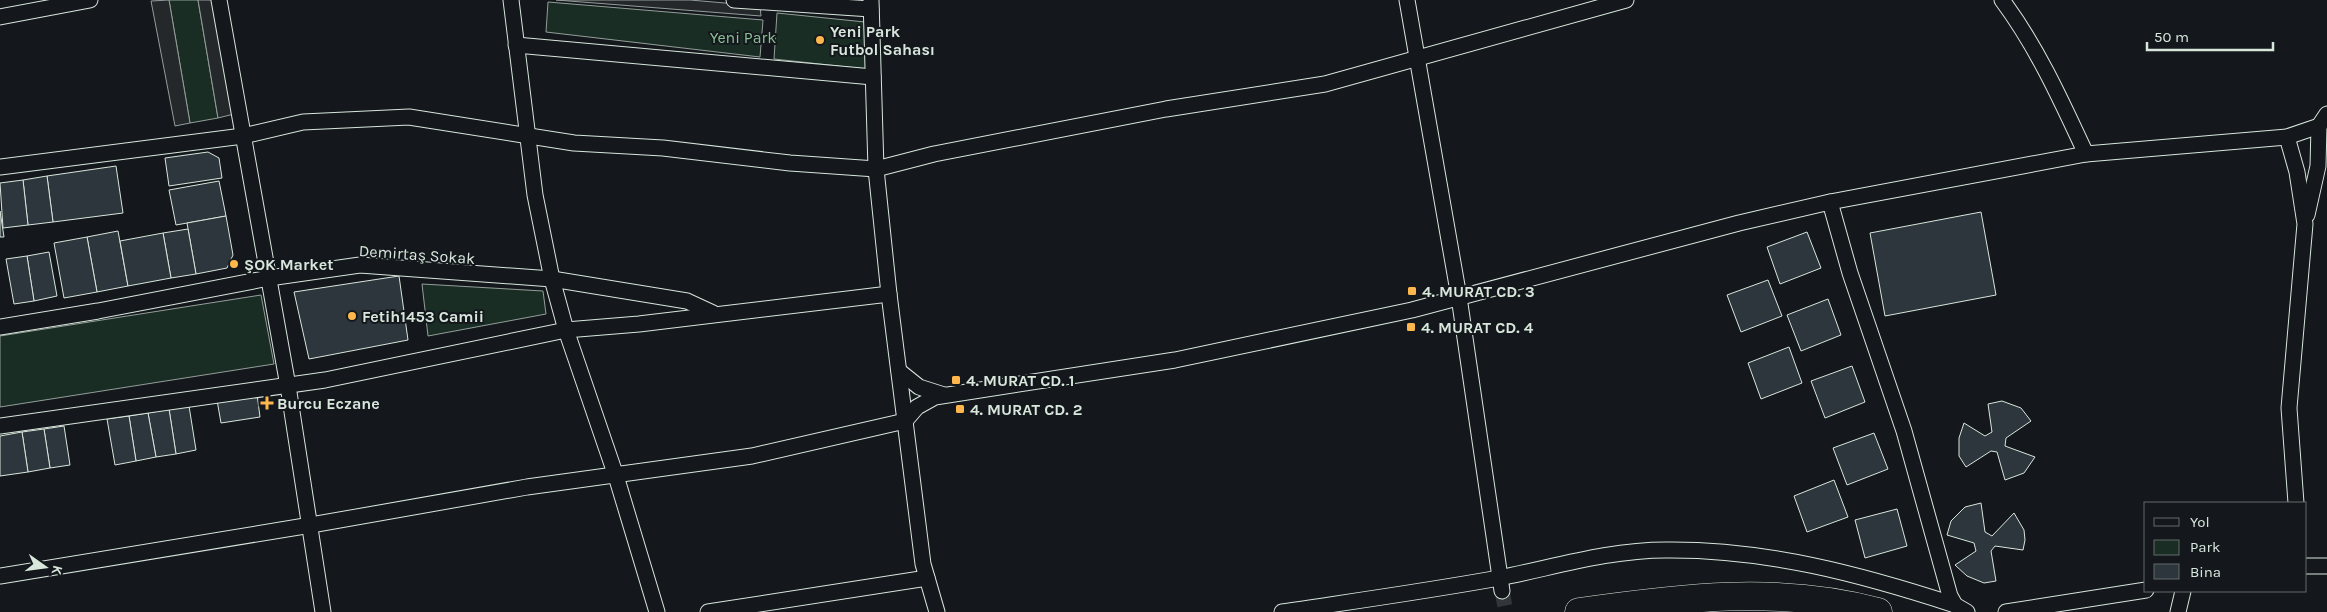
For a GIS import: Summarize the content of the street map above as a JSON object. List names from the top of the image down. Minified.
{"streets":{"street":["Demirtaş Sokak"]},"parks":["Yeni Park"],"places":{"other":["Yeni Park Futbol Sahası","ŞOK Market","Fetih1453 Camii"],"transit":["4. MURAT CD. 3","4. MURAT CD. 4","4. MURAT CD. 1","4. MURAT CD. 2"],"health":["Burcu Eczane"]},"legend":["Yol","Park","Bina"],"scale_bar":"50 m","north":"right"}
